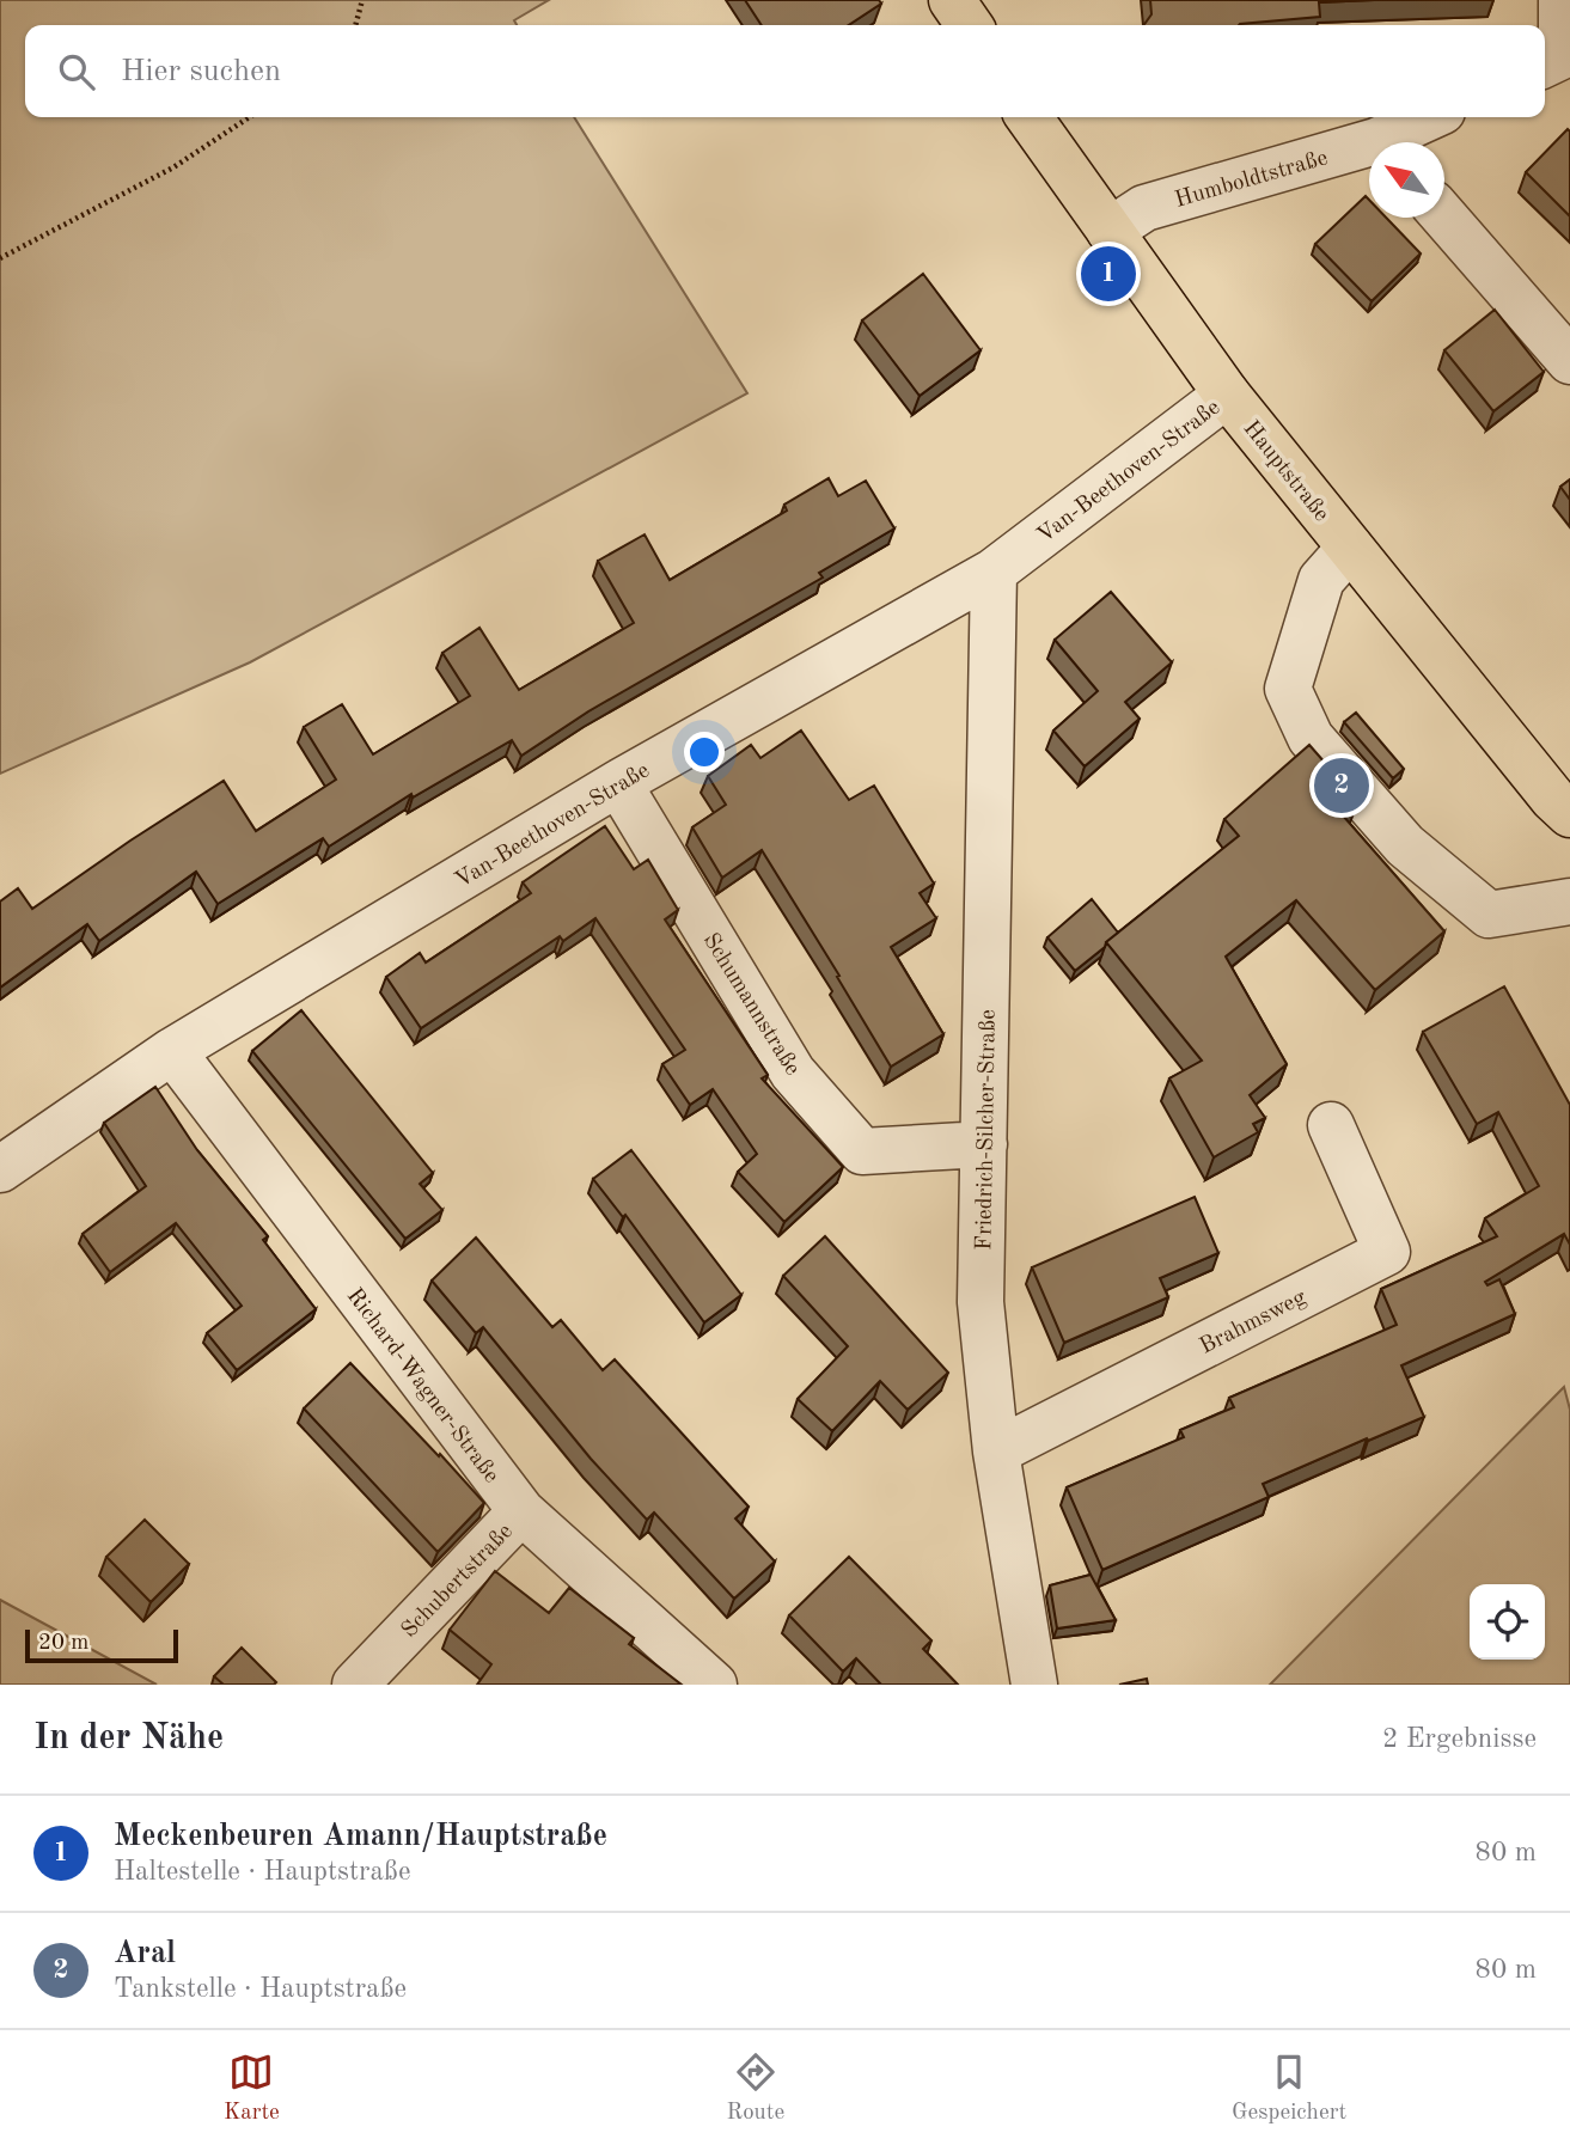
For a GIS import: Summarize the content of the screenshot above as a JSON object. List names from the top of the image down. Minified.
{"streets":{"main road":["Hauptstraße"],"street":["Humboldtstraße","Van-Beethoven-Straße","Schumannstraße","Friedrich-Silcher-Straße","Brahmsweg","Richard-Wagner-Straße","Schubertstraße"]},"crossings":[["Humboldtstraße","Hauptstraße"],["Van-Beethoven-Straße","Hauptstraße"],["Van-Beethoven-Straße","Schumannstraße"],["Van-Beethoven-Straße","Friedrich-Silcher-Straße"],["Van-Beethoven-Straße","Richard-Wagner-Straße"],["Schumannstraße","Friedrich-Silcher-Straße"],["Friedrich-Silcher-Straße","Brahmsweg"],["Richard-Wagner-Straße","Schubertstraße"]],"scale_bar":"20 m","north":"top left","page":{"search":"Hier suchen","pins":["1","2"],"scale":"20 m","heading":["In der Nähe","2 Ergebnisse"],"list":[{"mark":"1","name":"Meckenbeuren Amann/Hauptstraße","note":"Haltestelle · Hauptstraße","value":"80 m"},{"mark":"2","name":"Aral","note":"Tankstelle · Hauptstraße","value":"80 m"}],"nav":["Karte","Route","Gespeichert"]}}
